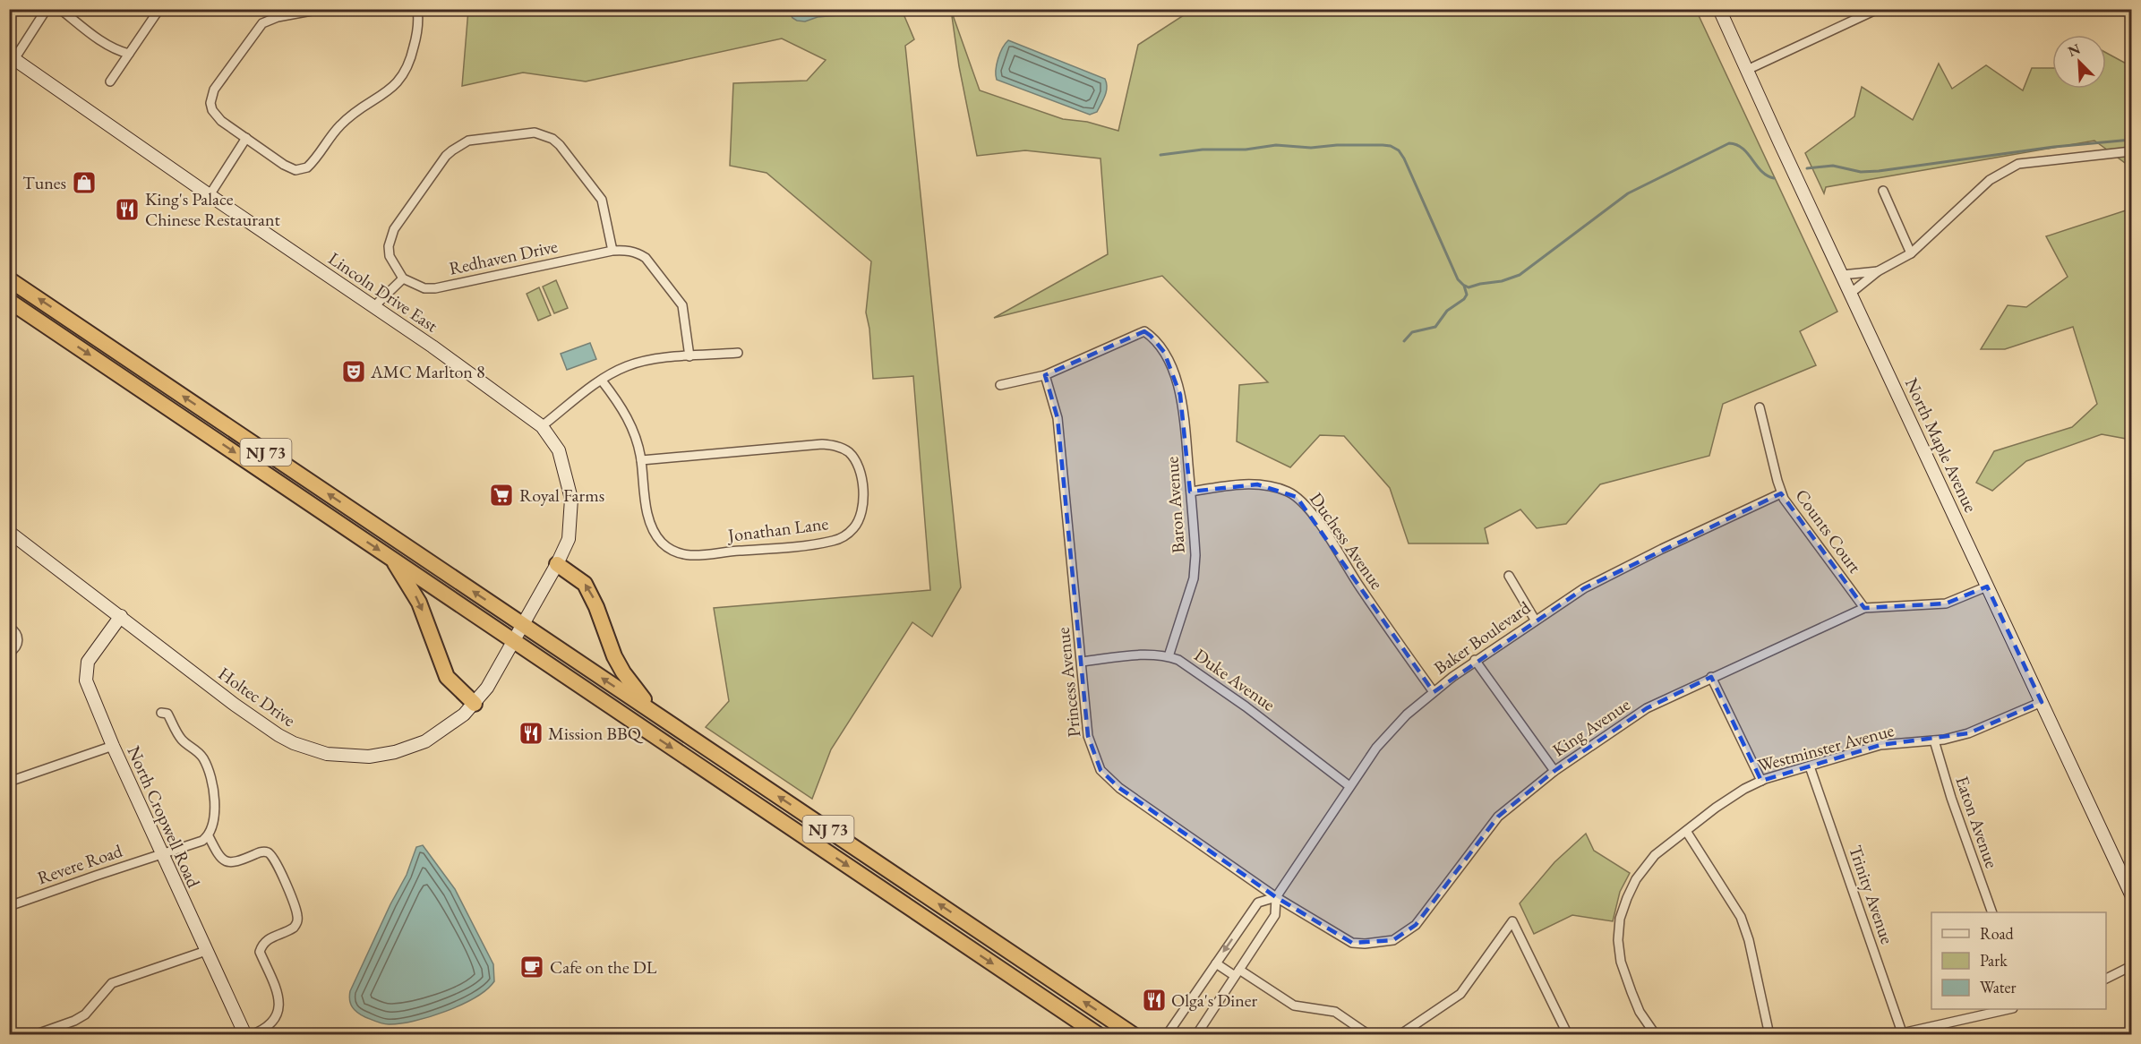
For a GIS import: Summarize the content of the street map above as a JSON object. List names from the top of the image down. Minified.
{"streets":{"highway":["NJ 73"],"street":["Redhaven Drive","Lincoln Drive East","North Maple Avenue","Baron Avenue","Jonathan Lane","Counts Court","Duchess Avenue","Baker Boulevard","Duke Avenue","Princess Avenue","Holtec Drive","King Avenue","Westminster Avenue","North Cropwell Road","Eaton Avenue","Revere Road","Trinity Avenue"]},"crossings":[["Lincoln Drive East","NJ 73"],["Lincoln Drive East","Holtec Drive"],["North Maple Avenue","King Avenue"],["North Maple Avenue","Westminster Avenue"],["NJ 73","Holtec Drive"],["Baron Avenue","Duchess Avenue"],["Baron Avenue","Duke Avenue"],["Baron Avenue","Princess Avenue"],["Counts Court","Baker Boulevard"],["Counts Court","King Avenue"],["Duchess Avenue","Baker Boulevard"],["Baker Boulevard","Duke Avenue"],["Baker Boulevard","Princess Avenue"],["Baker Boulevard","King Avenue"],["Duke Avenue","Princess Avenue"],["Princess Avenue","King Avenue"],["Holtec Drive","North Cropwell Road"],["Westminster Avenue","Eaton Avenue"],["Westminster Avenue","Trinity Avenue"],["North Cropwell Road","Revere Road"]],"places":{"shop":["Tunes"],"restaurant":["King's Palace Chinese Restaurant","Mission BBQ","Olga's Diner"],"theatre":["AMC Marlton 8"],"supermarket":["Royal Farms"],"cafe":["Cafe on the DL"]},"legend":["Road","Park","Water"],"north":"top left"}
